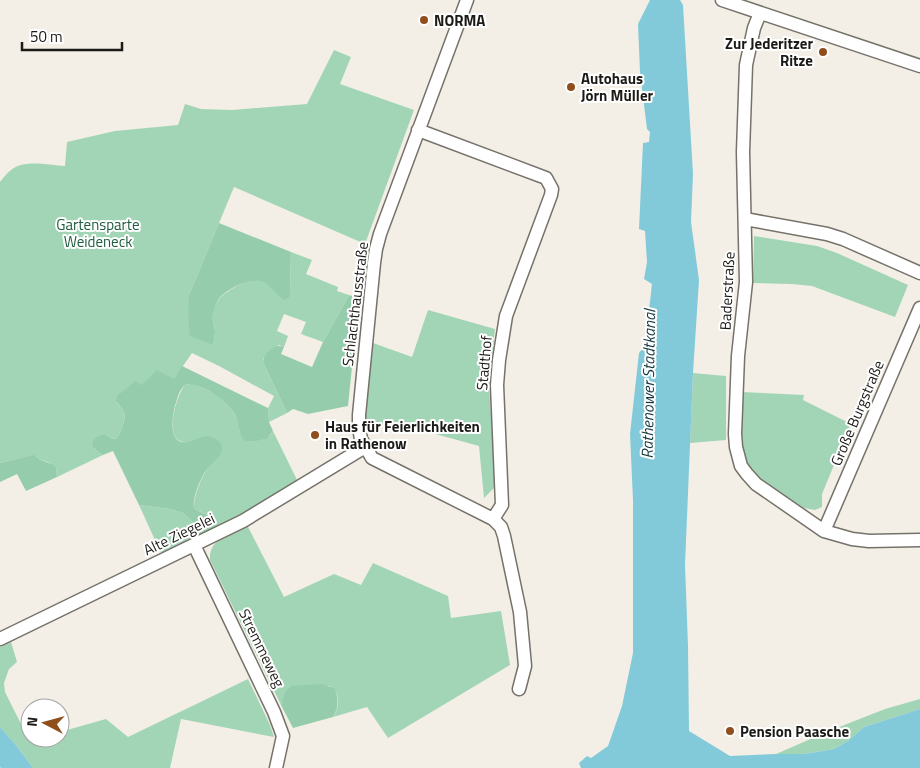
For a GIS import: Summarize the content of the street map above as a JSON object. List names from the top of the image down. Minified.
{"streets":{"street":["Baderstraße","Schlachthausstraße","Stadthof","Große Burgstraße","Alte Ziegelei","Stremmeweg"]},"crossings":[["Baderstraße","Große Burgstraße"],["Schlachthausstraße","Stadthof"],["Schlachthausstraße","Alte Ziegelei"],["Alte Ziegelei","Stremmeweg"]],"water":["Rathenower Stadtkanal"],"parks":["Gartensparte Weideneck"],"places":["NORMA","Zur Jederitzer Ritze","Autohaus Jörn Müller","Haus für Feierlichkeiten in Rathenow","Pension Paasche"],"scale_bar":"50 m","north":"left"}
